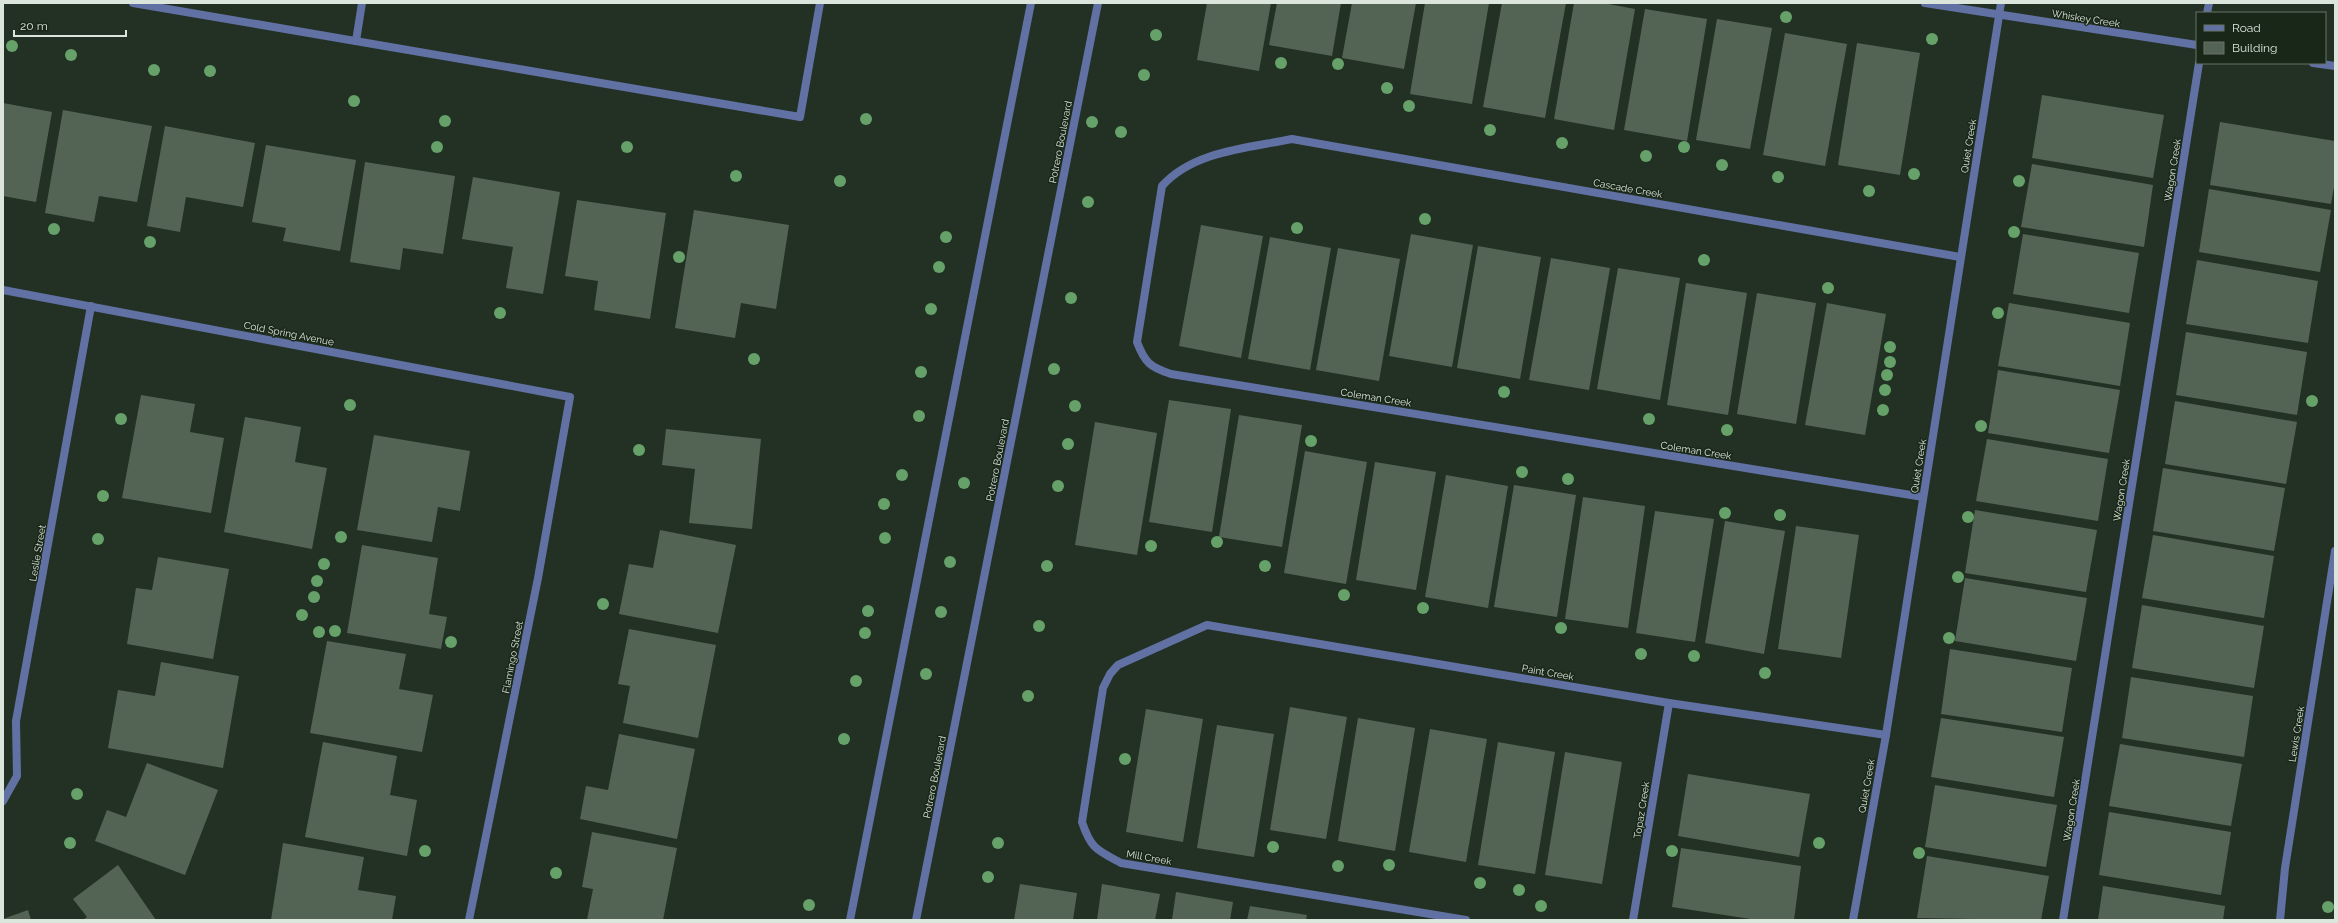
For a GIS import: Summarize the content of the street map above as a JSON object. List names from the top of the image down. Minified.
{"streets":{"street":["Whiskey Creek","Potrero Boulevard","Quiet Creek","Wagon Creek","Cascade Creek","Cold Spring Avenue","Coleman Creek","Leslie Street","Flamingo Street","Paint Creek","Lewis Creek","Topaz Creek","Mill Creek"]},"crossings":[["Whiskey Creek","Quiet Creek"],["Quiet Creek","Cascade Creek"],["Quiet Creek","Coleman Creek"],["Quiet Creek","Paint Creek"],["Cascade Creek","Coleman Creek"],["Cold Spring Avenue","Leslie Street"],["Cold Spring Avenue","Flamingo Street"],["Paint Creek","Topaz Creek"],["Paint Creek","Mill Creek"]],"legend":["Road","Building"],"scale_bar":"20 m"}
